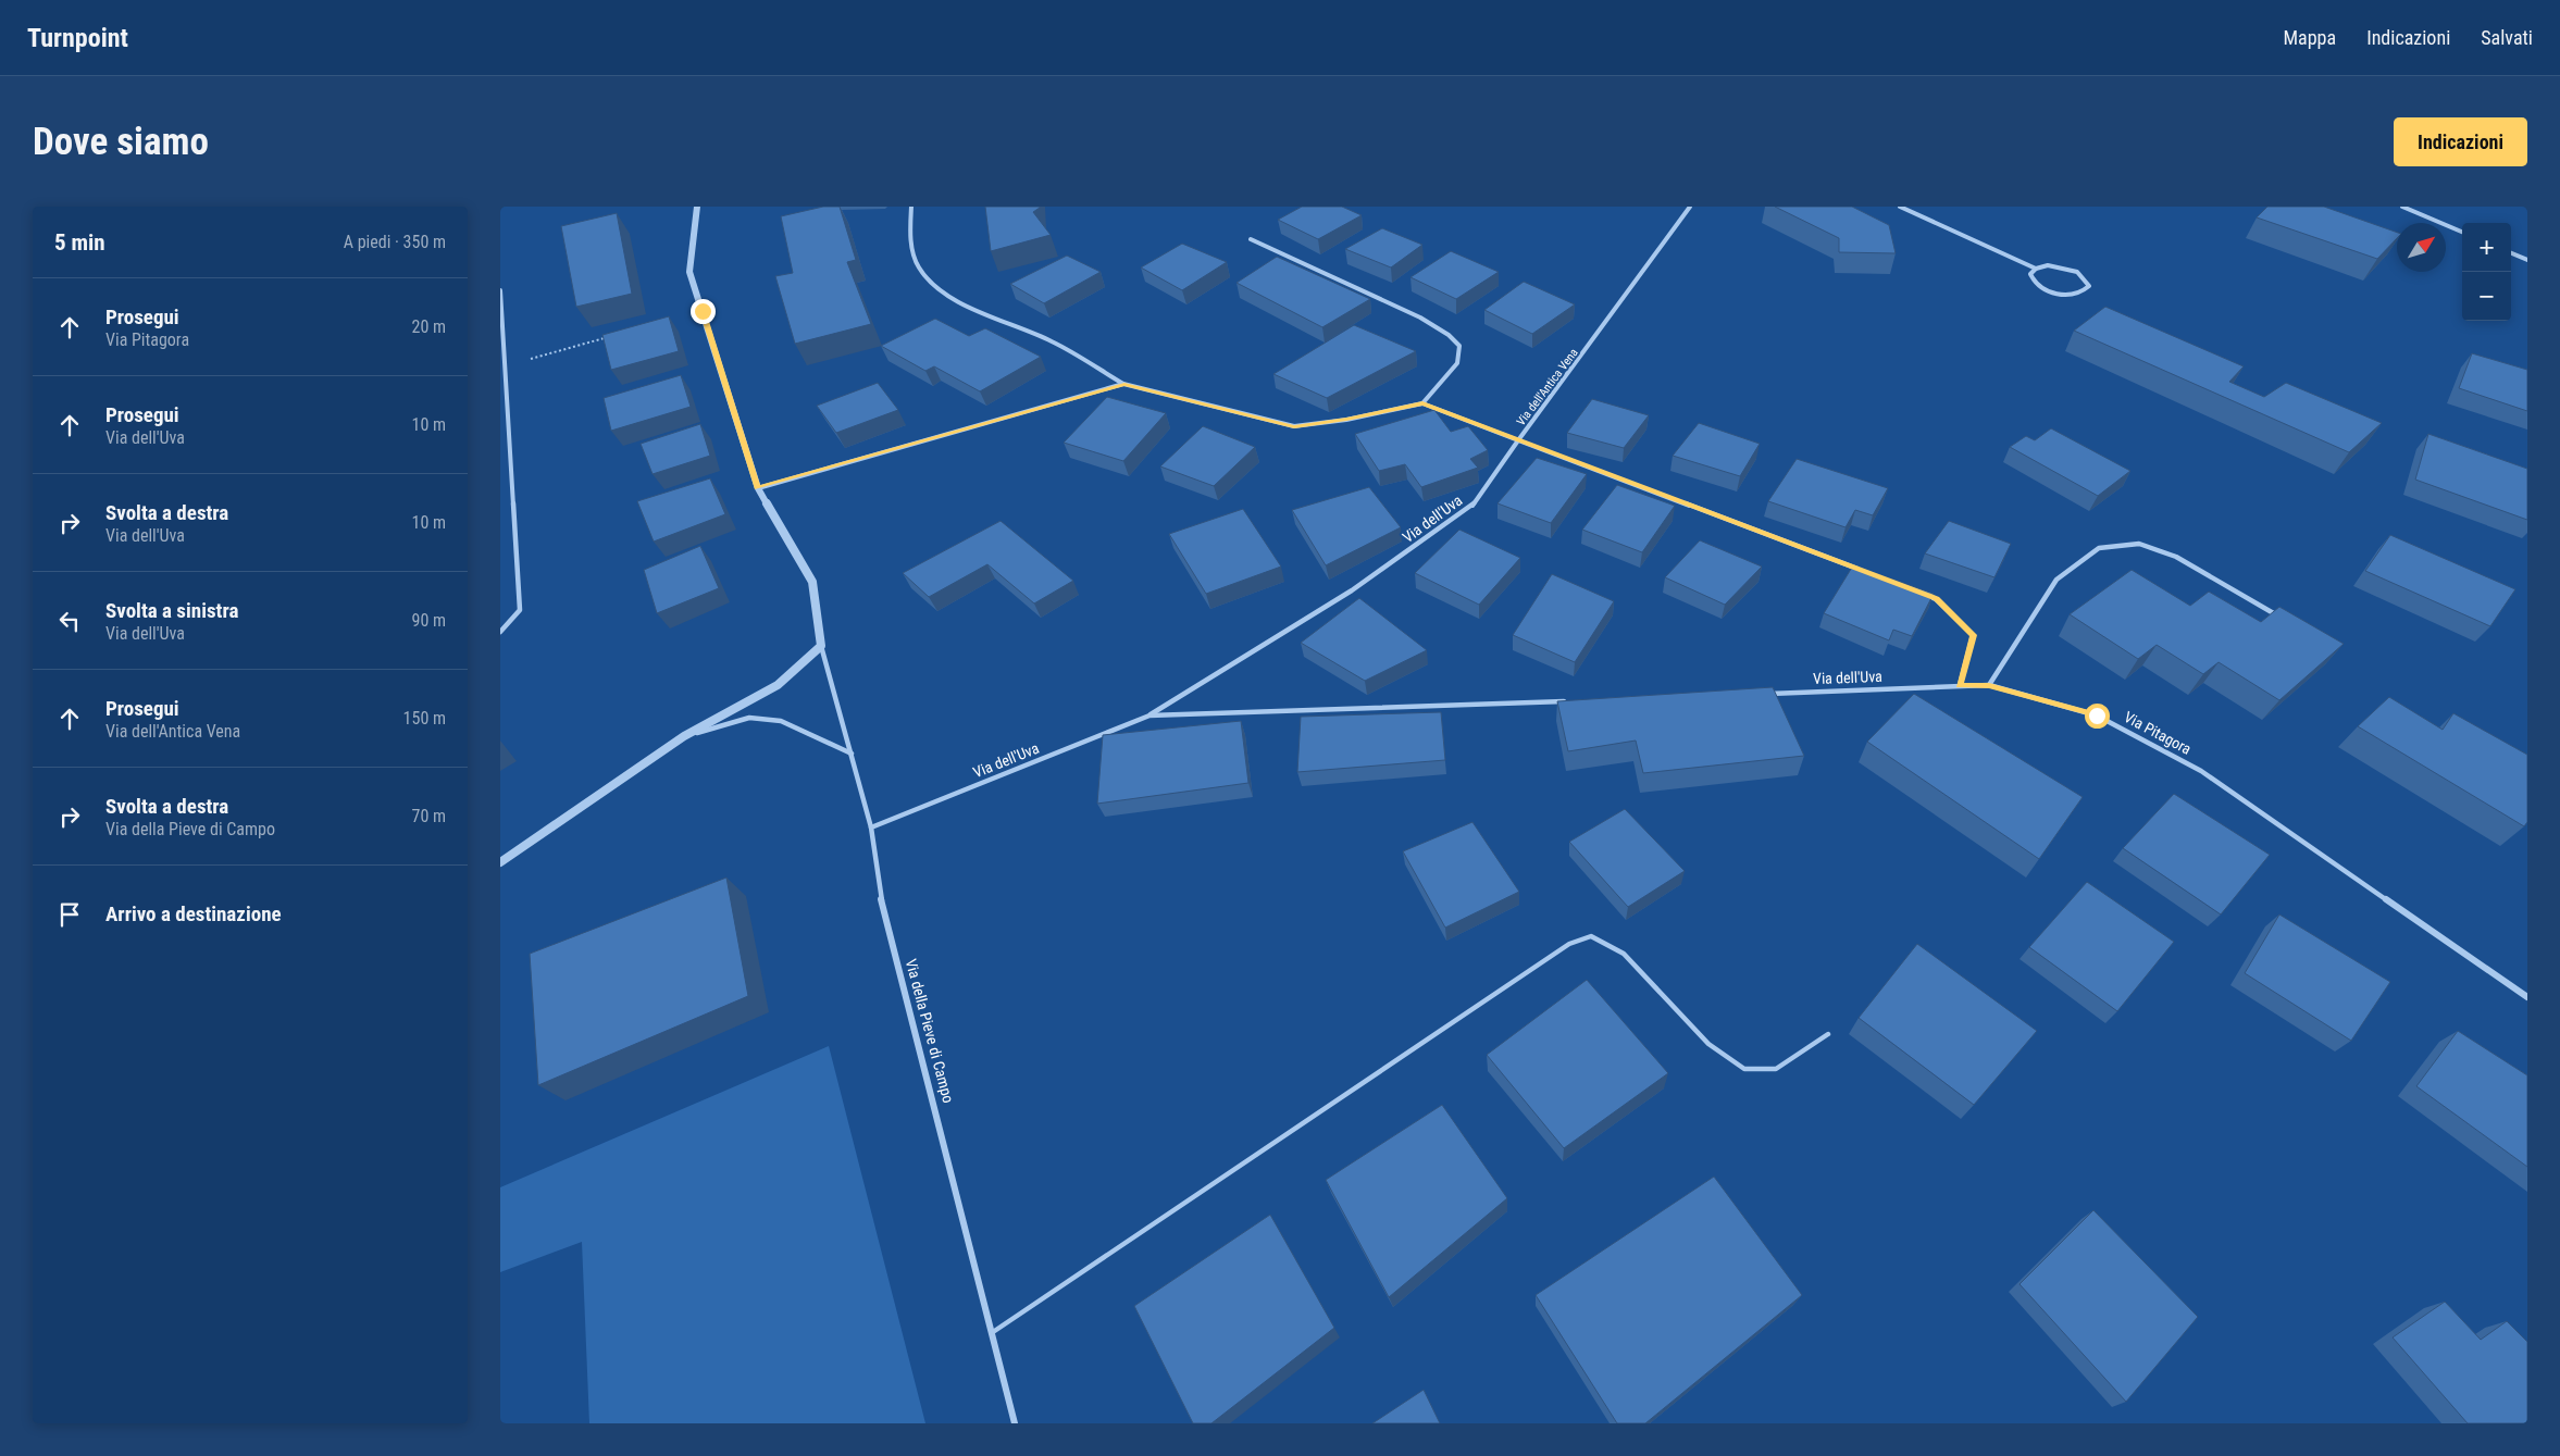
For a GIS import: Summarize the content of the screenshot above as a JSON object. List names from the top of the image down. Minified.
{"streets":{"street":["Via dell'Antica Vena","Via dell'Uva","Via Pitagora","Via della Pieve di Campo"]},"crossings":[["Via dell'Antica Vena","Via dell'Uva"],["Via dell'Uva","Via Pitagora"],["Via dell'Uva","Via della Pieve di Campo"]],"north":"top right","page":{"header":"Turnpoint","nav":["Mappa","Indicazioni","Salvati"],"buttons":"Indicazioni","title":"Dove siamo","heading":["5 min","A piedi · 350 m"],"map_buttons":["+","−"],"list":[["Prosegui","Via Pitagora","20 m"],["Prosegui","Via dell'Uva","10 m"],["Svolta a destra","Via dell'Uva","10 m"],["Svolta a sinistra","Via dell'Uva","90 m"],["Prosegui","Via dell'Antica Vena","150 m"],["Svolta a destra","Via della Pieve di Campo","70 m"],"Arrivo a destinazione"]}}
